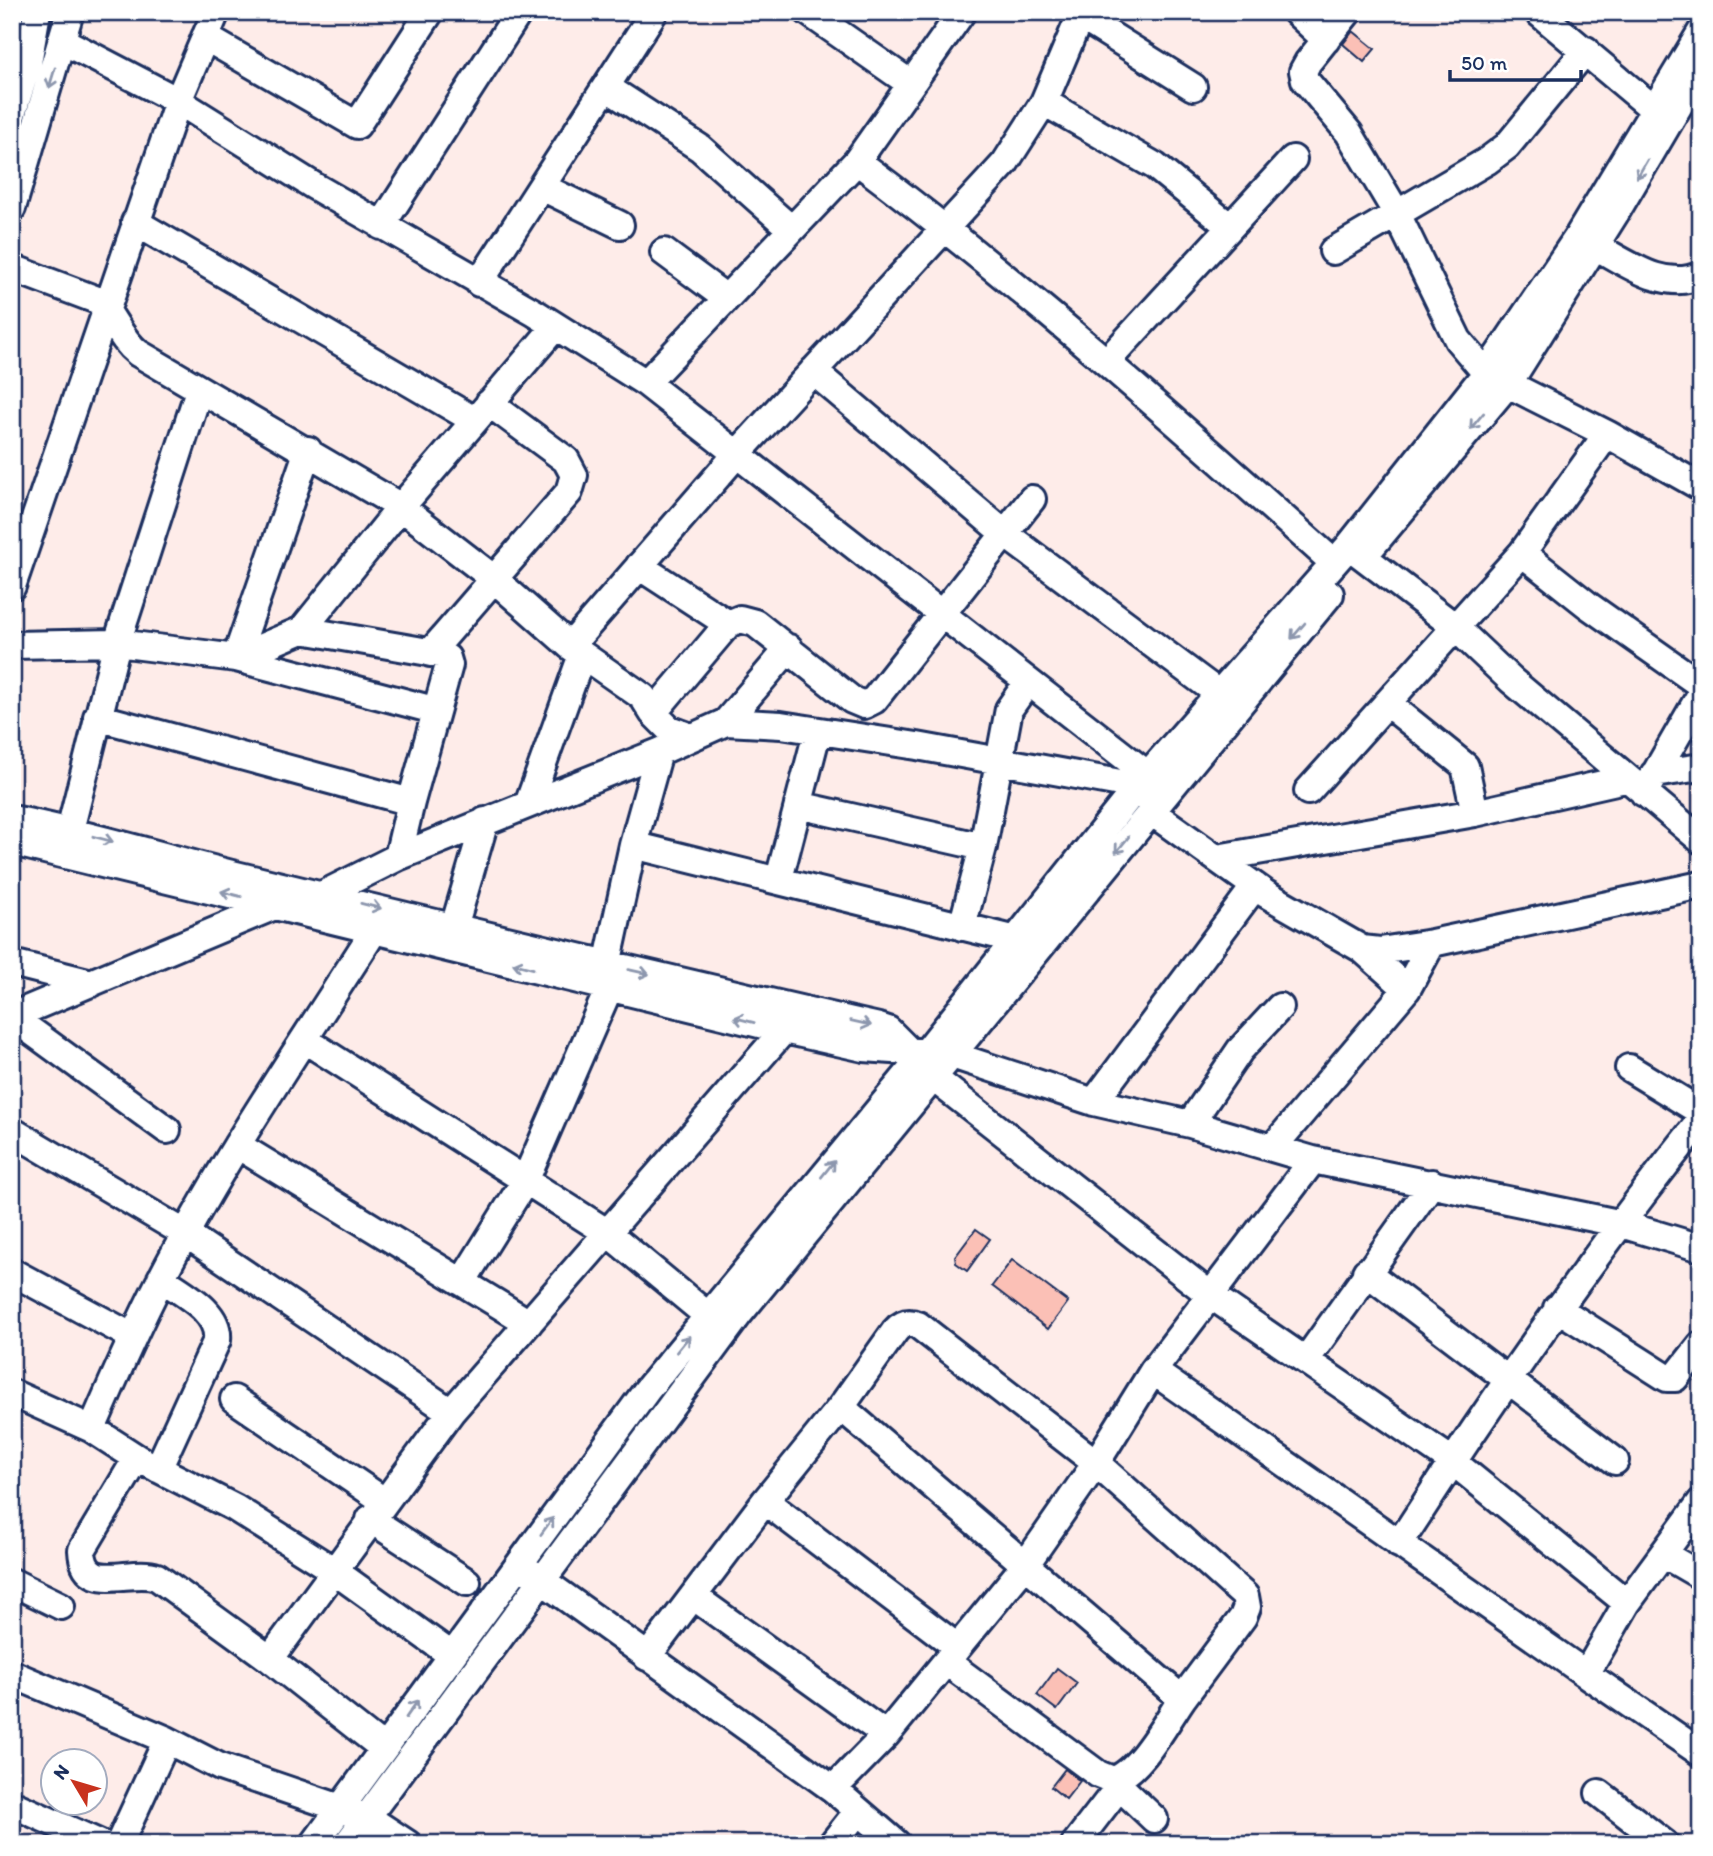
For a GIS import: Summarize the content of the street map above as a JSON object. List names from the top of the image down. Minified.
{"scale_bar":"50 m","north":"top left"}
